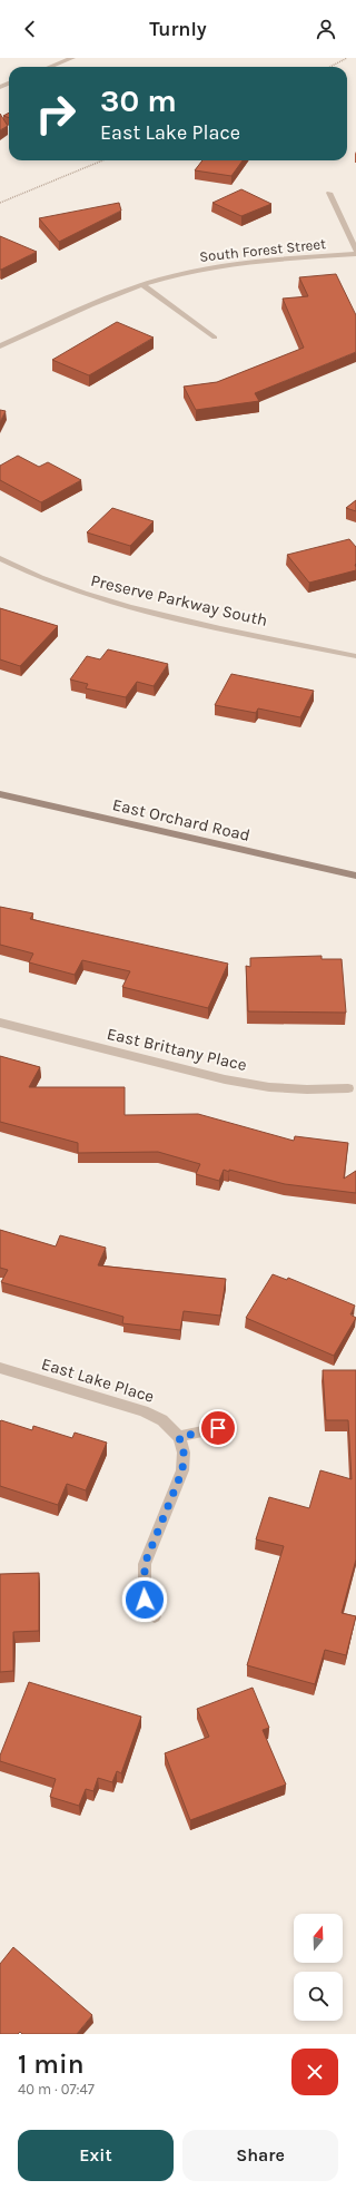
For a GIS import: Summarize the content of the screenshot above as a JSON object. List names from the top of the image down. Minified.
{"streets":{"street":["South Forest Street","Preserve Parkway South","East Orchard Road","East Brittany Place","East Lake Place"]},"north":"top","page":{"header":"Turnly","turn":["30 m","East Lake Place"],"heading":["1 min","40 m · 07:47"],"buttons":["Exit","Share"]}}
